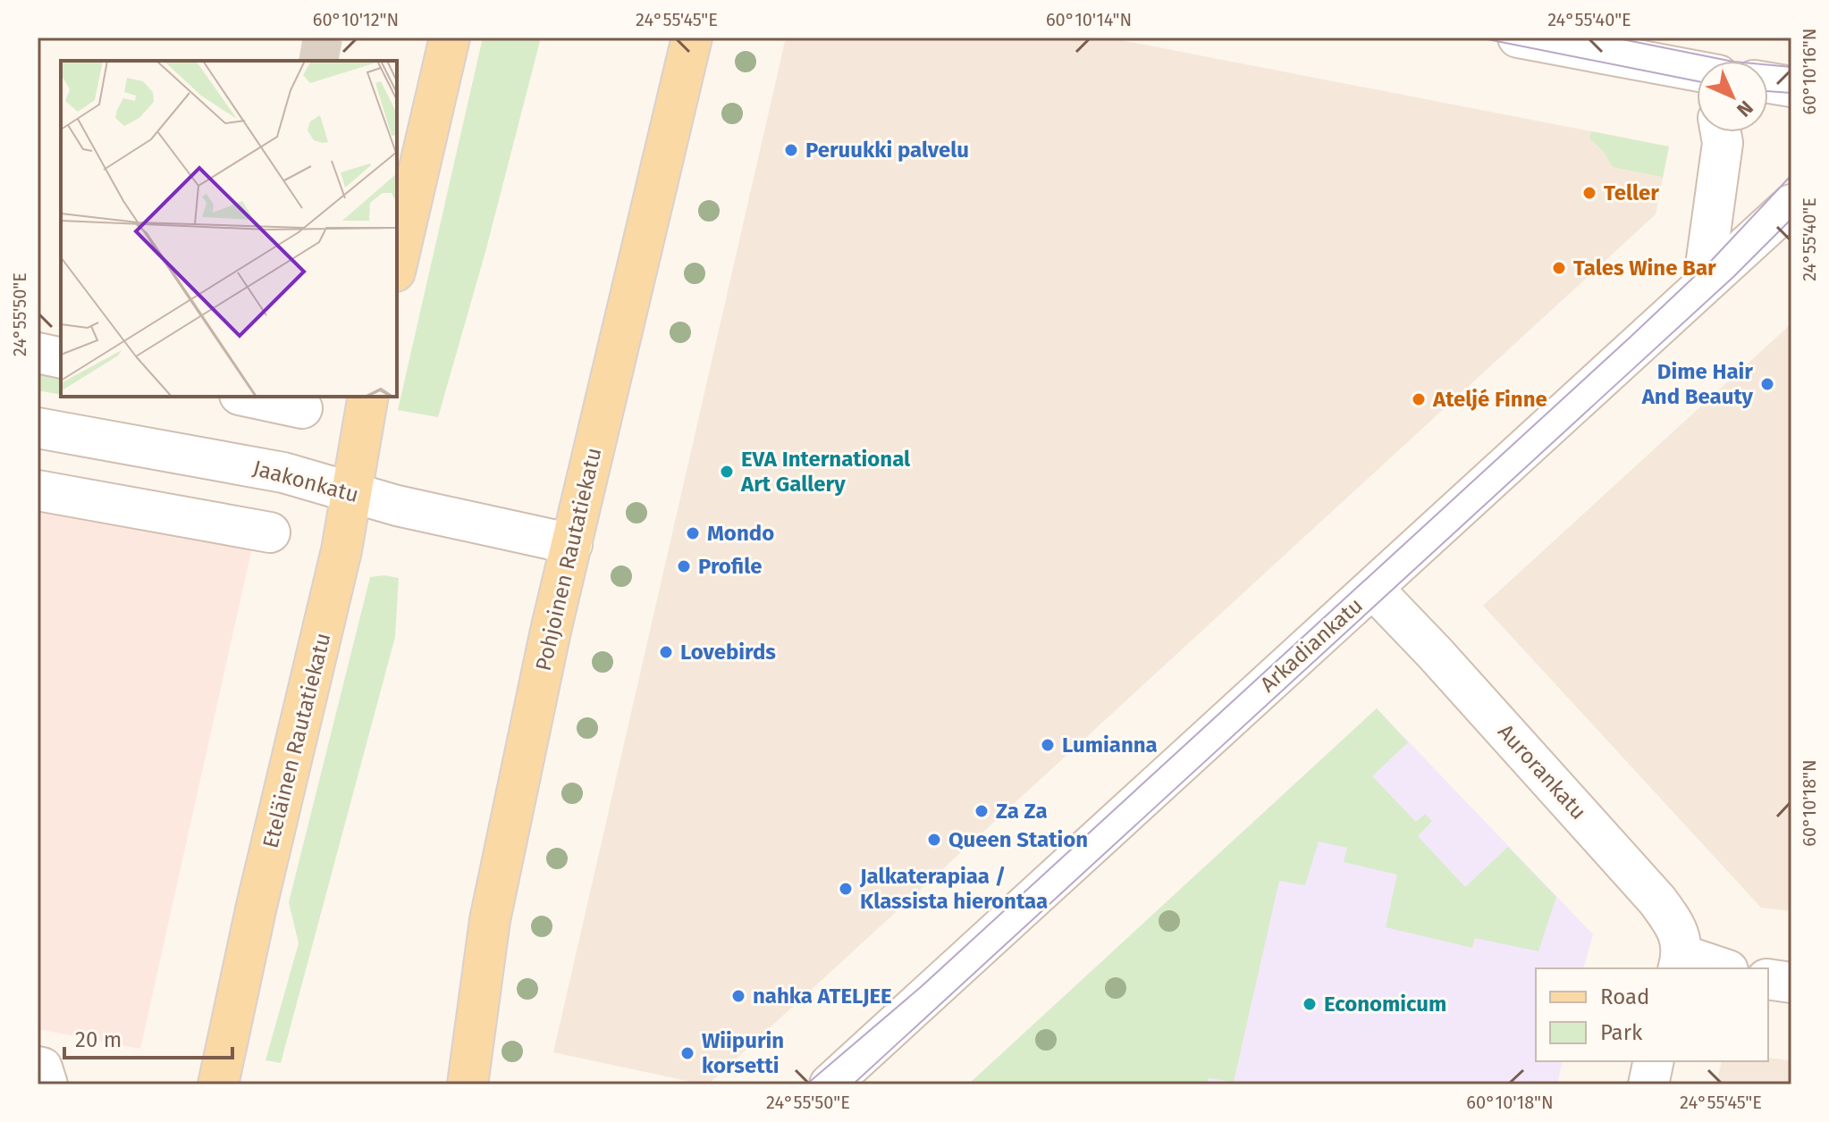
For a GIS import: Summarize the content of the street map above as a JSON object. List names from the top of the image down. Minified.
{"streets":{"main road":["Pohjoinen Rautatiekatu","Eteläinen Rautatiekatu"],"street":["Jaakonkatu","Arkadiankatu","Aurorankatu"]},"crossings":[["Jaakonkatu","Pohjoinen Rautatiekatu"],["Jaakonkatu","Eteläinen Rautatiekatu"],["Arkadiankatu","Aurorankatu"]],"places":["Peruukki palvelu","Teller","Tales Wine Bar","Dime Hair And Beauty","Ateljé Finne","EVA International Art Gallery","Mondo","Profile","Lovebirds","Lumianna","Za Za","Queen Station","Jalkaterapiaa / Klassista hierontaa","nahka ATELJEE","Economicum","Wiipurin korsetti"],"legend":["Road","Park"],"scale_bar":"20 m","north":"bottom right","coordinates":["60°10'12\"N","24°55'45\"E","60°10'14\"N","24°55'40\"E","60°10'16\"N","24°55'50\"E","60°10'18\"N"]}
